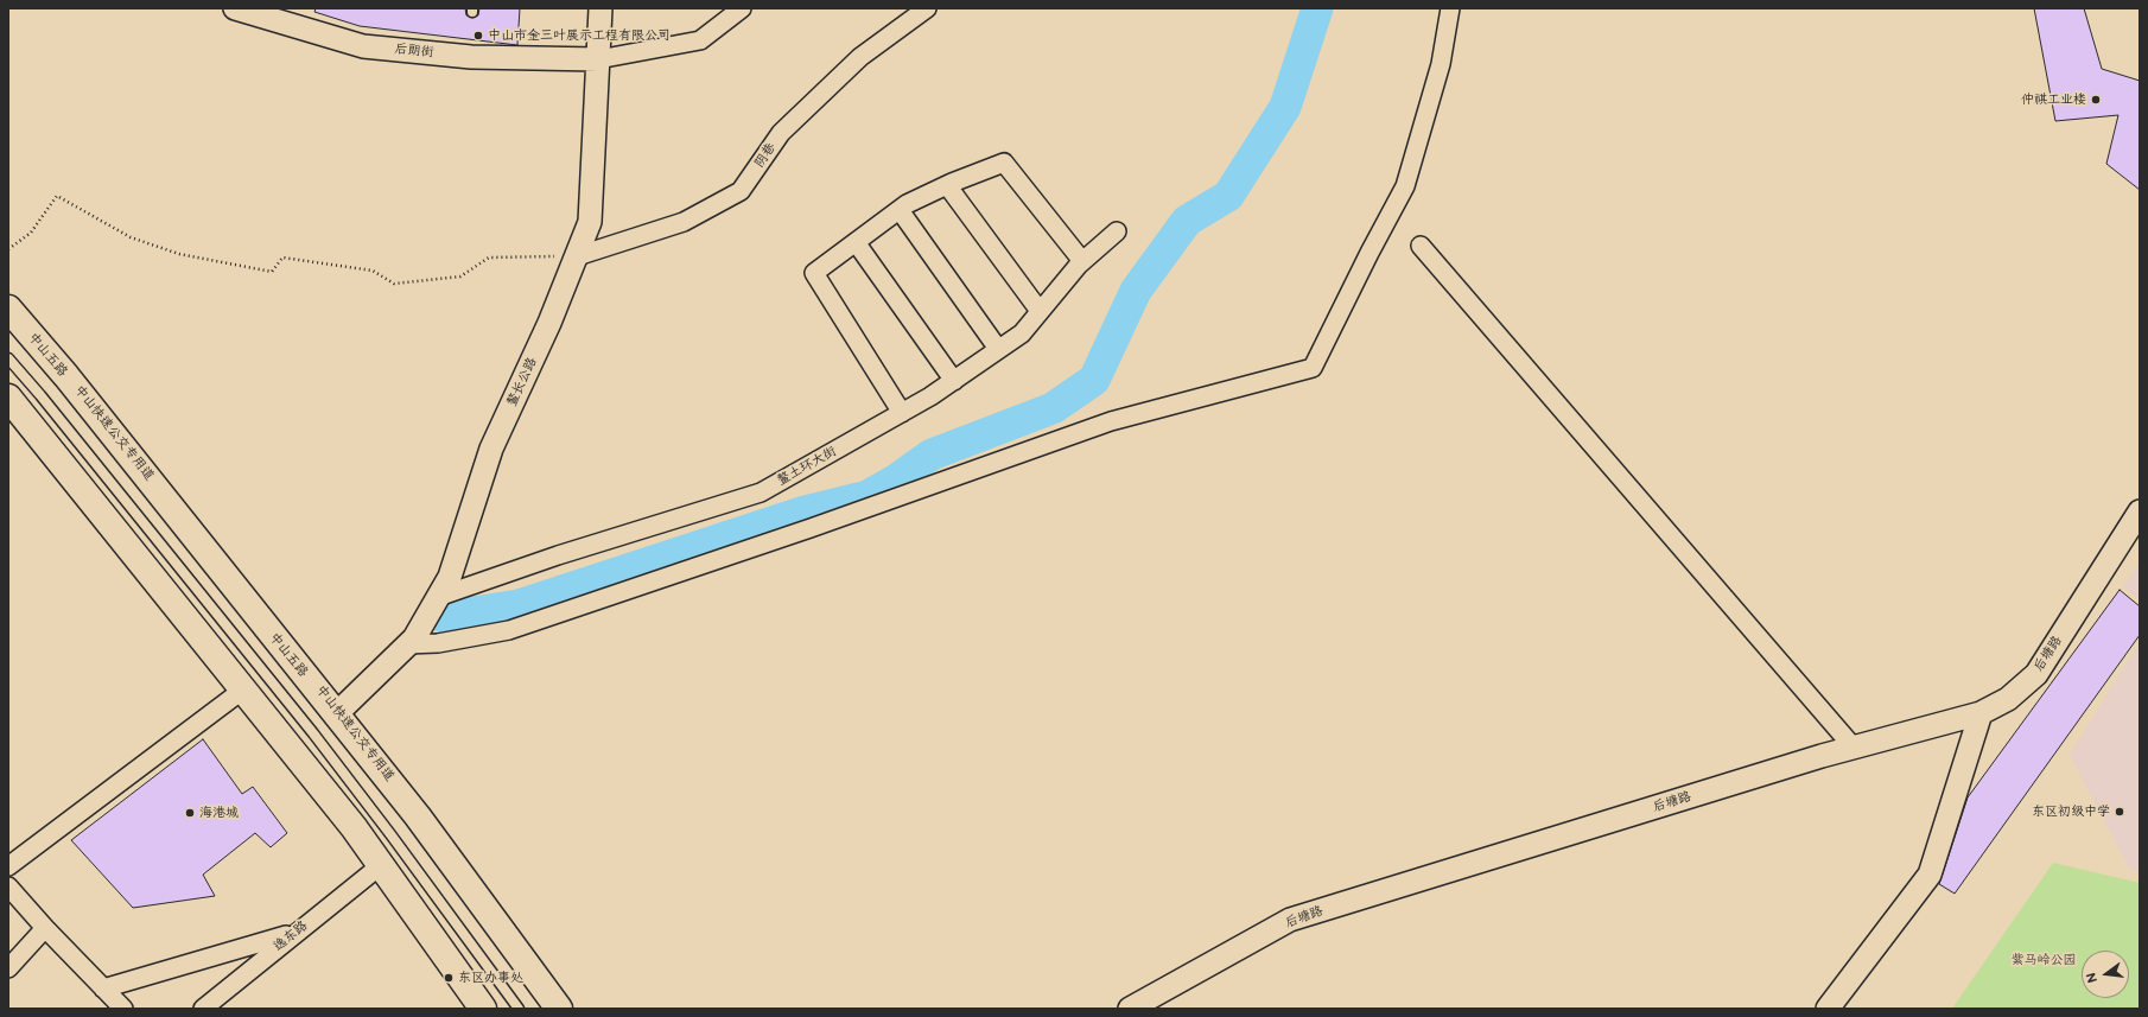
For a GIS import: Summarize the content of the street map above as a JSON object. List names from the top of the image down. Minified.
{"streets":{"main road":["中山五路"],"street":["后朗街","阴巷","鳌长公路","鳌土环大街","后塘路","逸东路"],"lane":["中山快速公交专用道"]},"crossings":[["后朗街","鳌长公路"],["阴巷","鳌长公路"],["中山五路","鳌长公路"],["中山五路","中山快速公交专用道"],["鳌长公路","中山快速公交专用道"],["鳌长公路","鳌土环大街"]],"parks":["紫马岭公园"],"places":["中山市金三叶展示工程有限公司","仲祺工业楼","东区初级中学","海港城","东区办事处"],"north":"left"}
